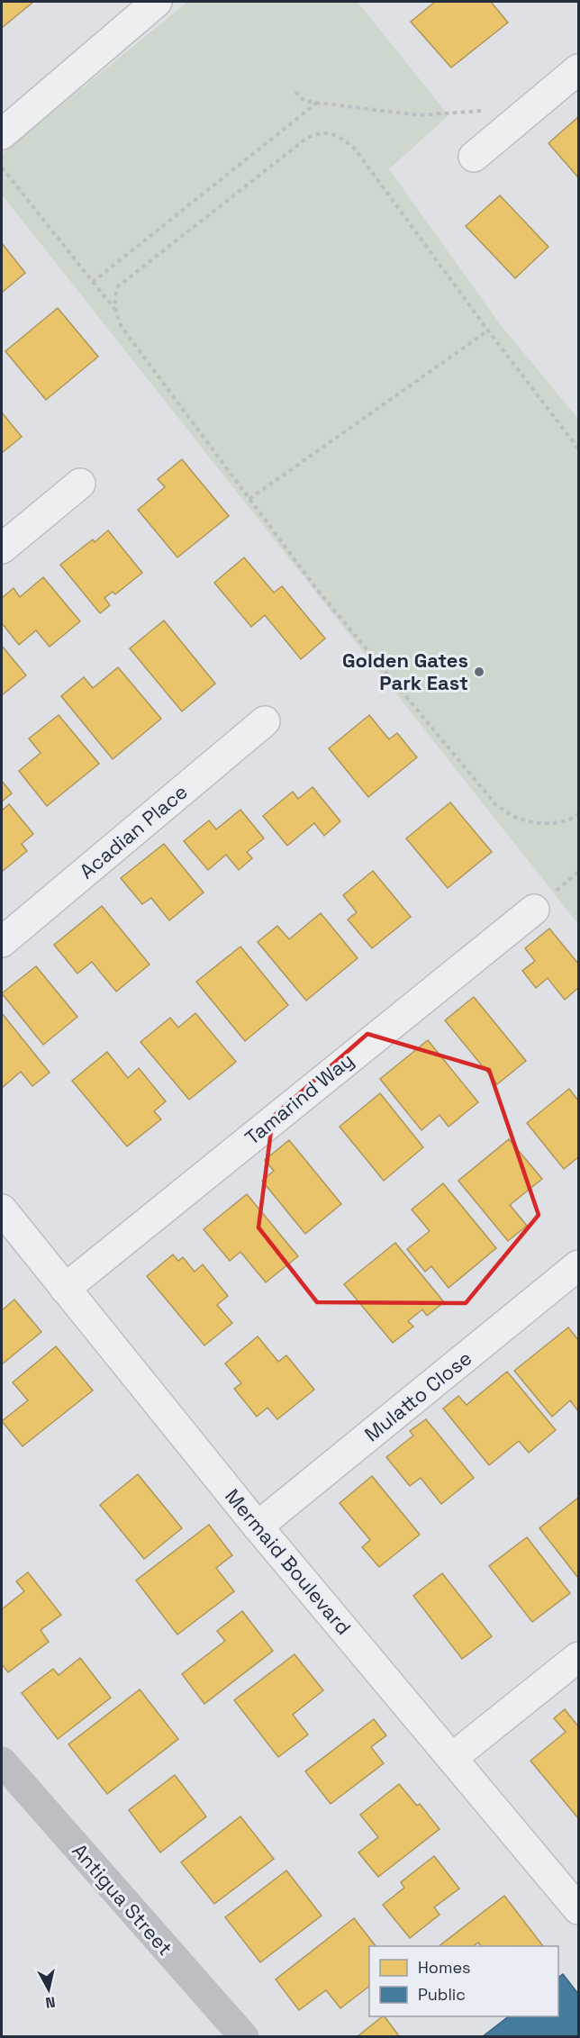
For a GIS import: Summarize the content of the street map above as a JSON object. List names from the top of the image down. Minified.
{"streets":{"street":["Acadian Place","Tamarind Way","Mulatto Close","Mermaid Boulevard","Antigua Street"]},"crossings":[["Tamarind Way","Mermaid Boulevard"],["Mulatto Close","Mermaid Boulevard"]],"places":["Golden Gates Park East"],"legend":["Homes","Public"],"north":"bottom"}
